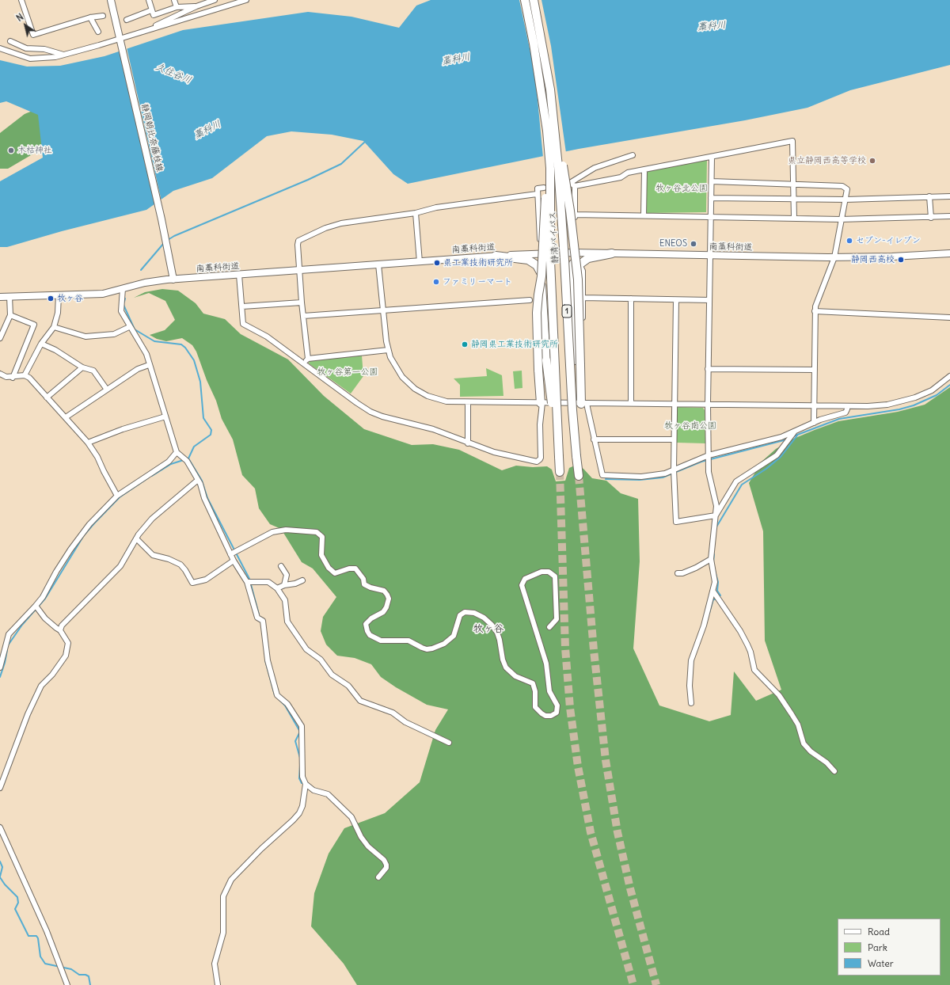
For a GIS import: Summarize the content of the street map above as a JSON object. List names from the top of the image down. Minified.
{"streets":{"highway":["静清バイパス","1"],"main road":["静岡朝比奈藤枝線","南藁科街道"]},"crossings":[["静岡朝比奈藤枝線","南藁科街道"],["静清バイパス","1"],["南藁科街道","1"]],"districts":["牧ヶ谷"],"water":["藁科川","久住谷川"],"parks":["牧ヶ谷北公園","牧ヶ谷第一公園","牧ヶ谷南公園"],"places":["木枯神社","県立静岡西高等学校","セブン-イレブン","ENEOS","静岡西高校","県工業技術研究所","ファミリーマート","牧ヶ谷","静岡県工業技術研究所"],"legend":["Road","Park","Water"],"north":"top left"}
